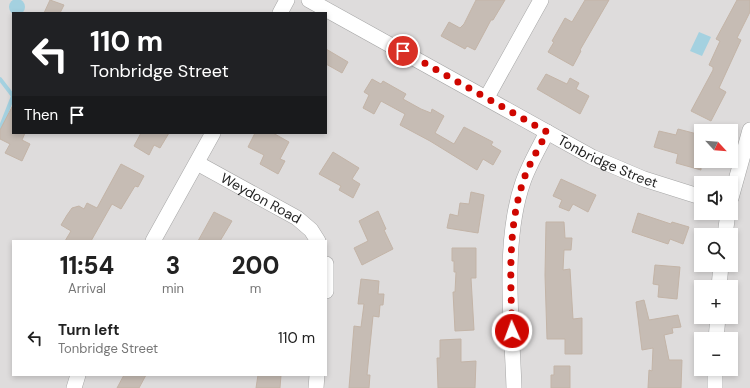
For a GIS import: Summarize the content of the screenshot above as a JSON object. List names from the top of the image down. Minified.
{"streets":{"street":["Tonbridge Street","Weydon Road"]},"north":"bottom right","page":{"turn":["110 m","Tonbridge Street"],"then":"Then","map_buttons":["+","−"],"eta":["11:54","Arrival","3","min","200","m"],"list":[{"name":"Turn left","note":"Tonbridge Street","value":"110 m"}]}}
